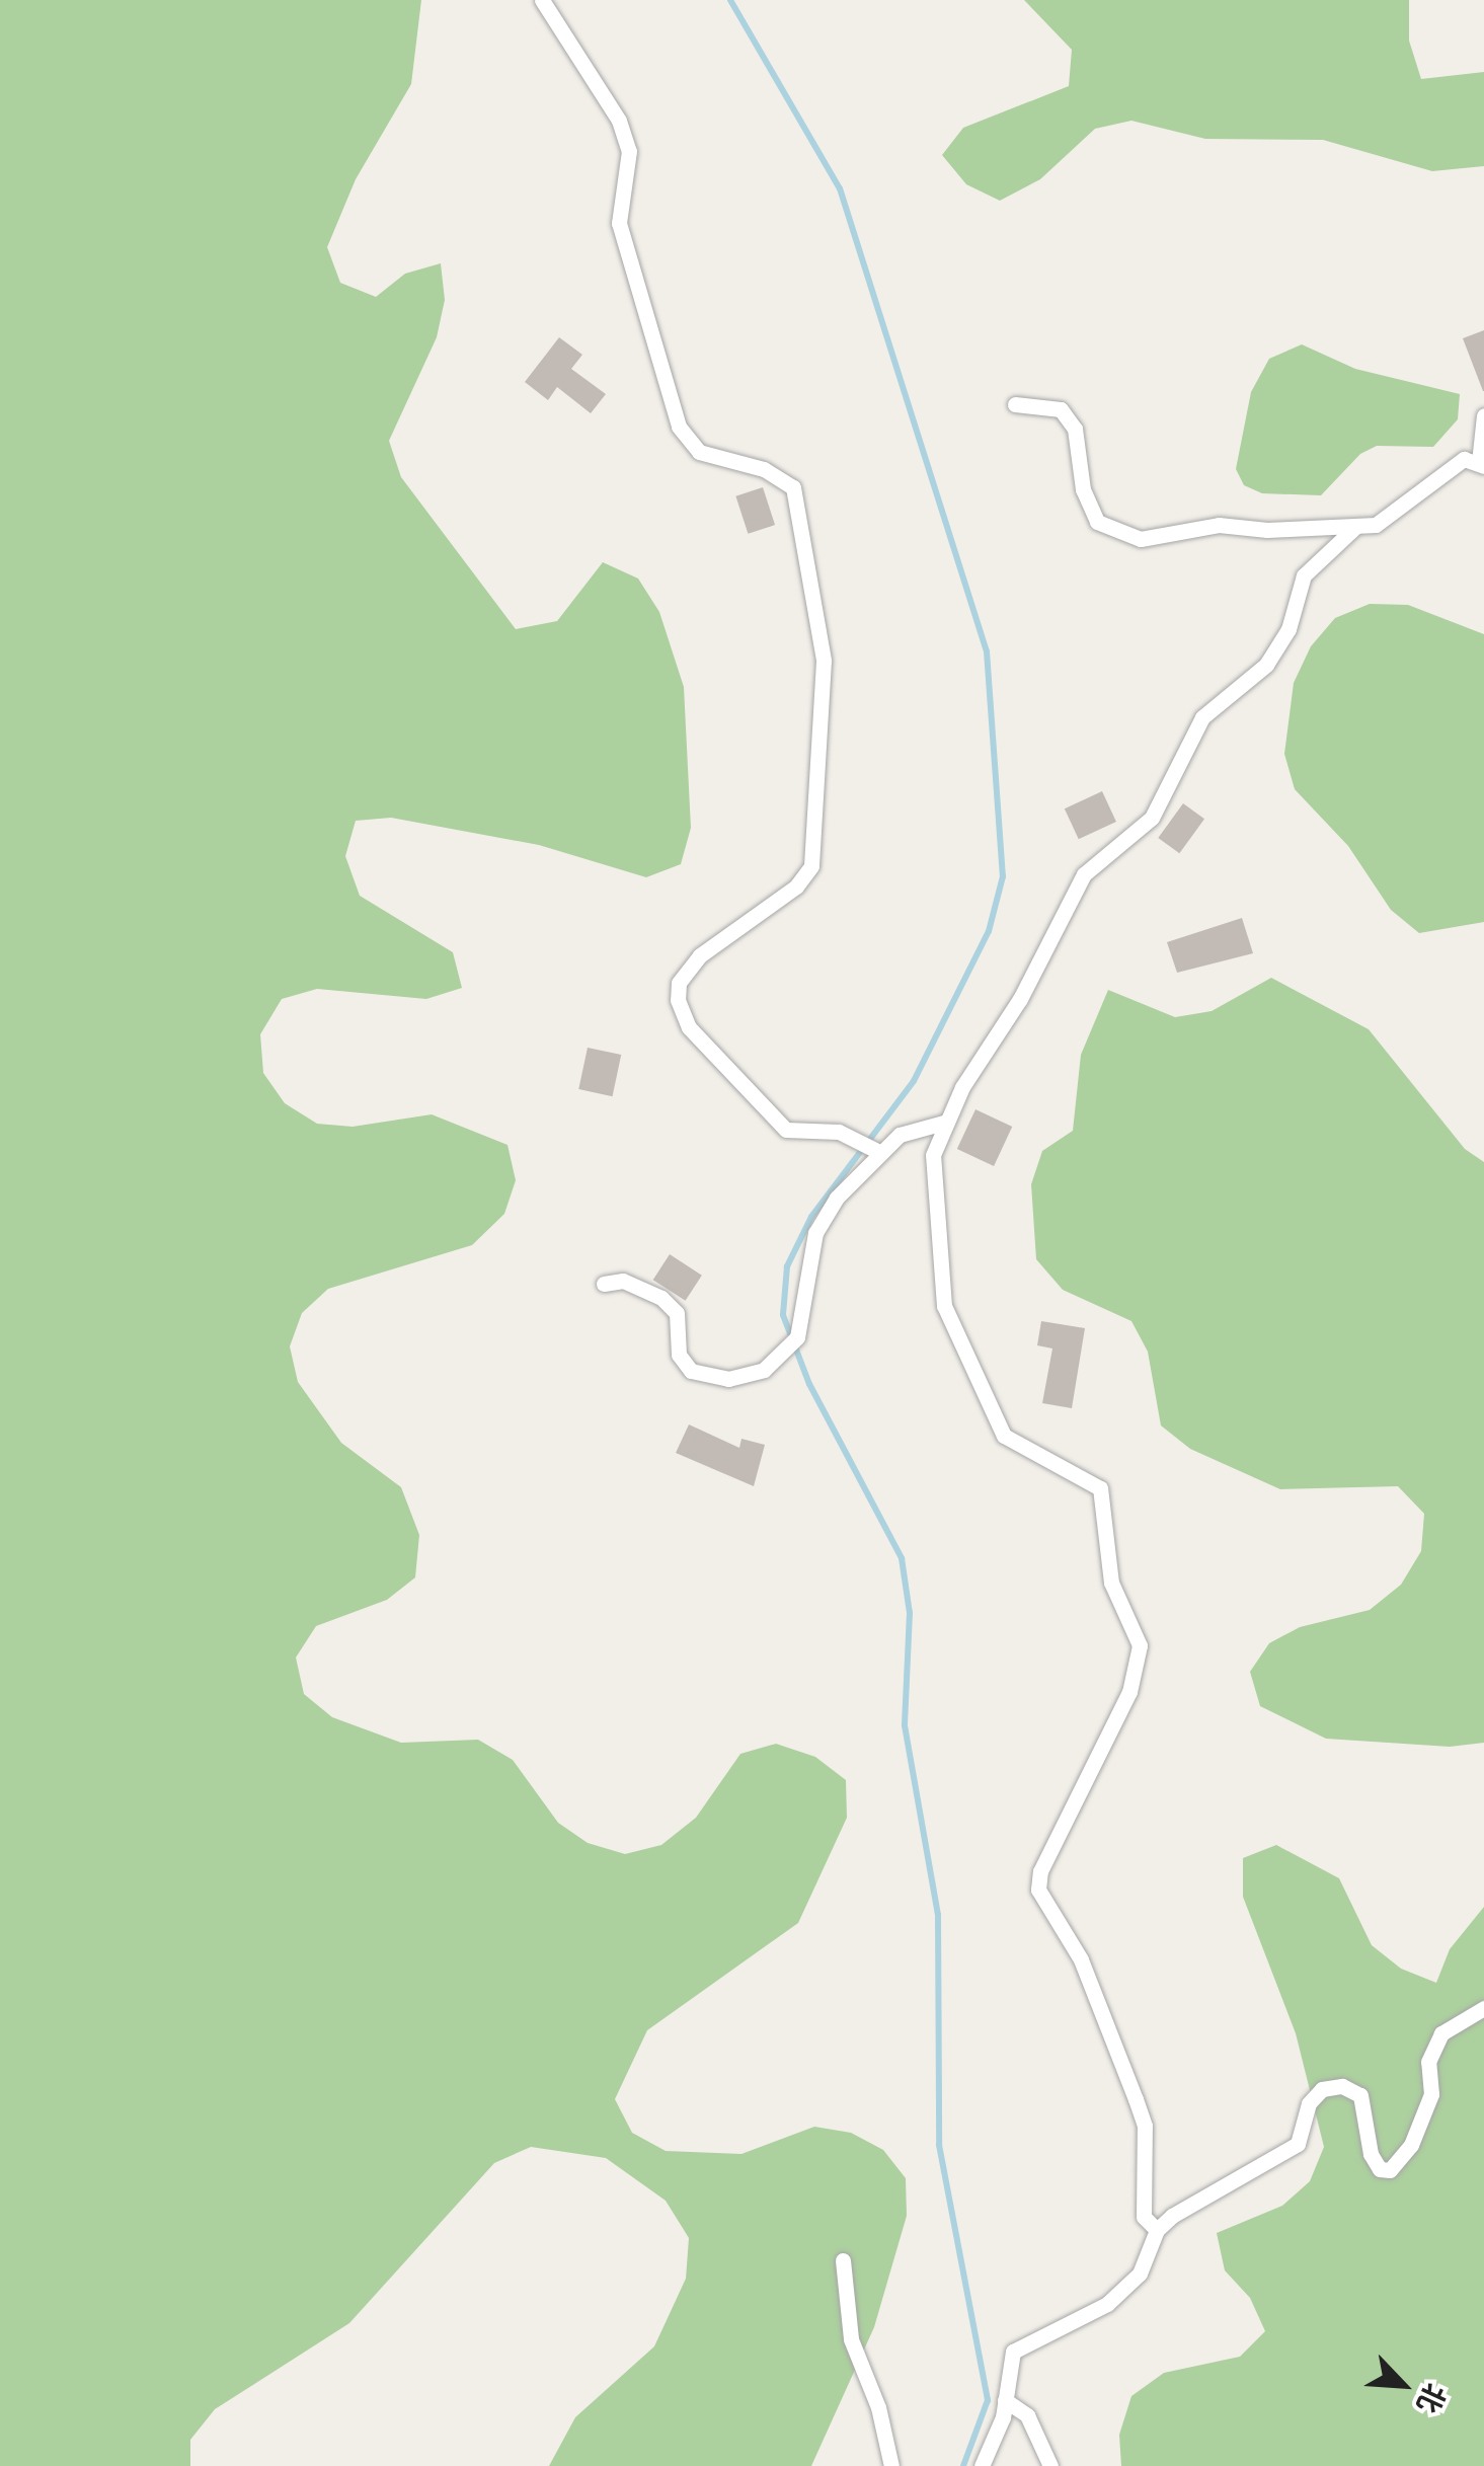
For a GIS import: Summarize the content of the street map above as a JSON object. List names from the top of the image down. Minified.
{"north":"bottom right"}
